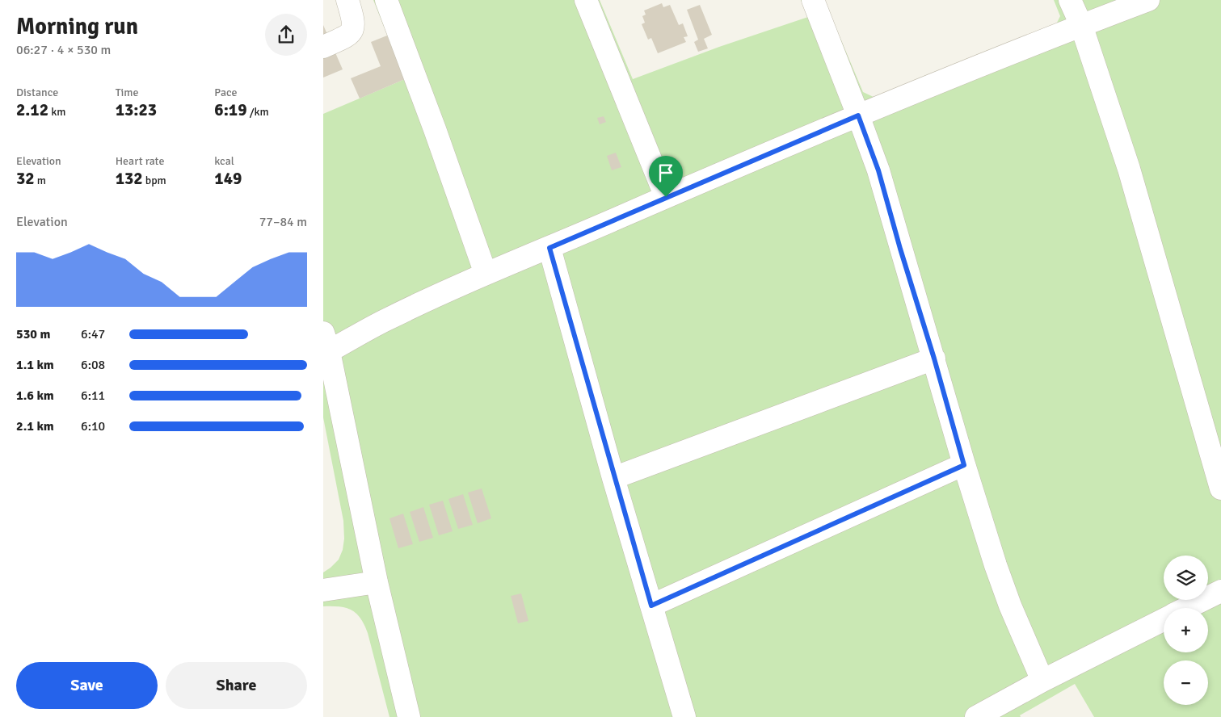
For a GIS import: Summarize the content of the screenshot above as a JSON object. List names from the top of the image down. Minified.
{"page":{"heading":["Morning run","06:27 · 4 × 530 m"],"stats":[["Distance","2.12 km"],["Time","13:23"],["Pace","6:19 /km"],["Elevation","32 m"],["Heart rate","132 bpm"],["kcal","149"]],"chart":["Elevation","77–84 m"],"list":[{"name":"530 m","note":"6:47"},{"name":"1.1 km","note":"6:08"},{"name":"1.6 km","note":"6:11"},{"name":"2.1 km","note":"6:10"}],"map_buttons":["+","−"],"buttons":["Save","Share"]}}
